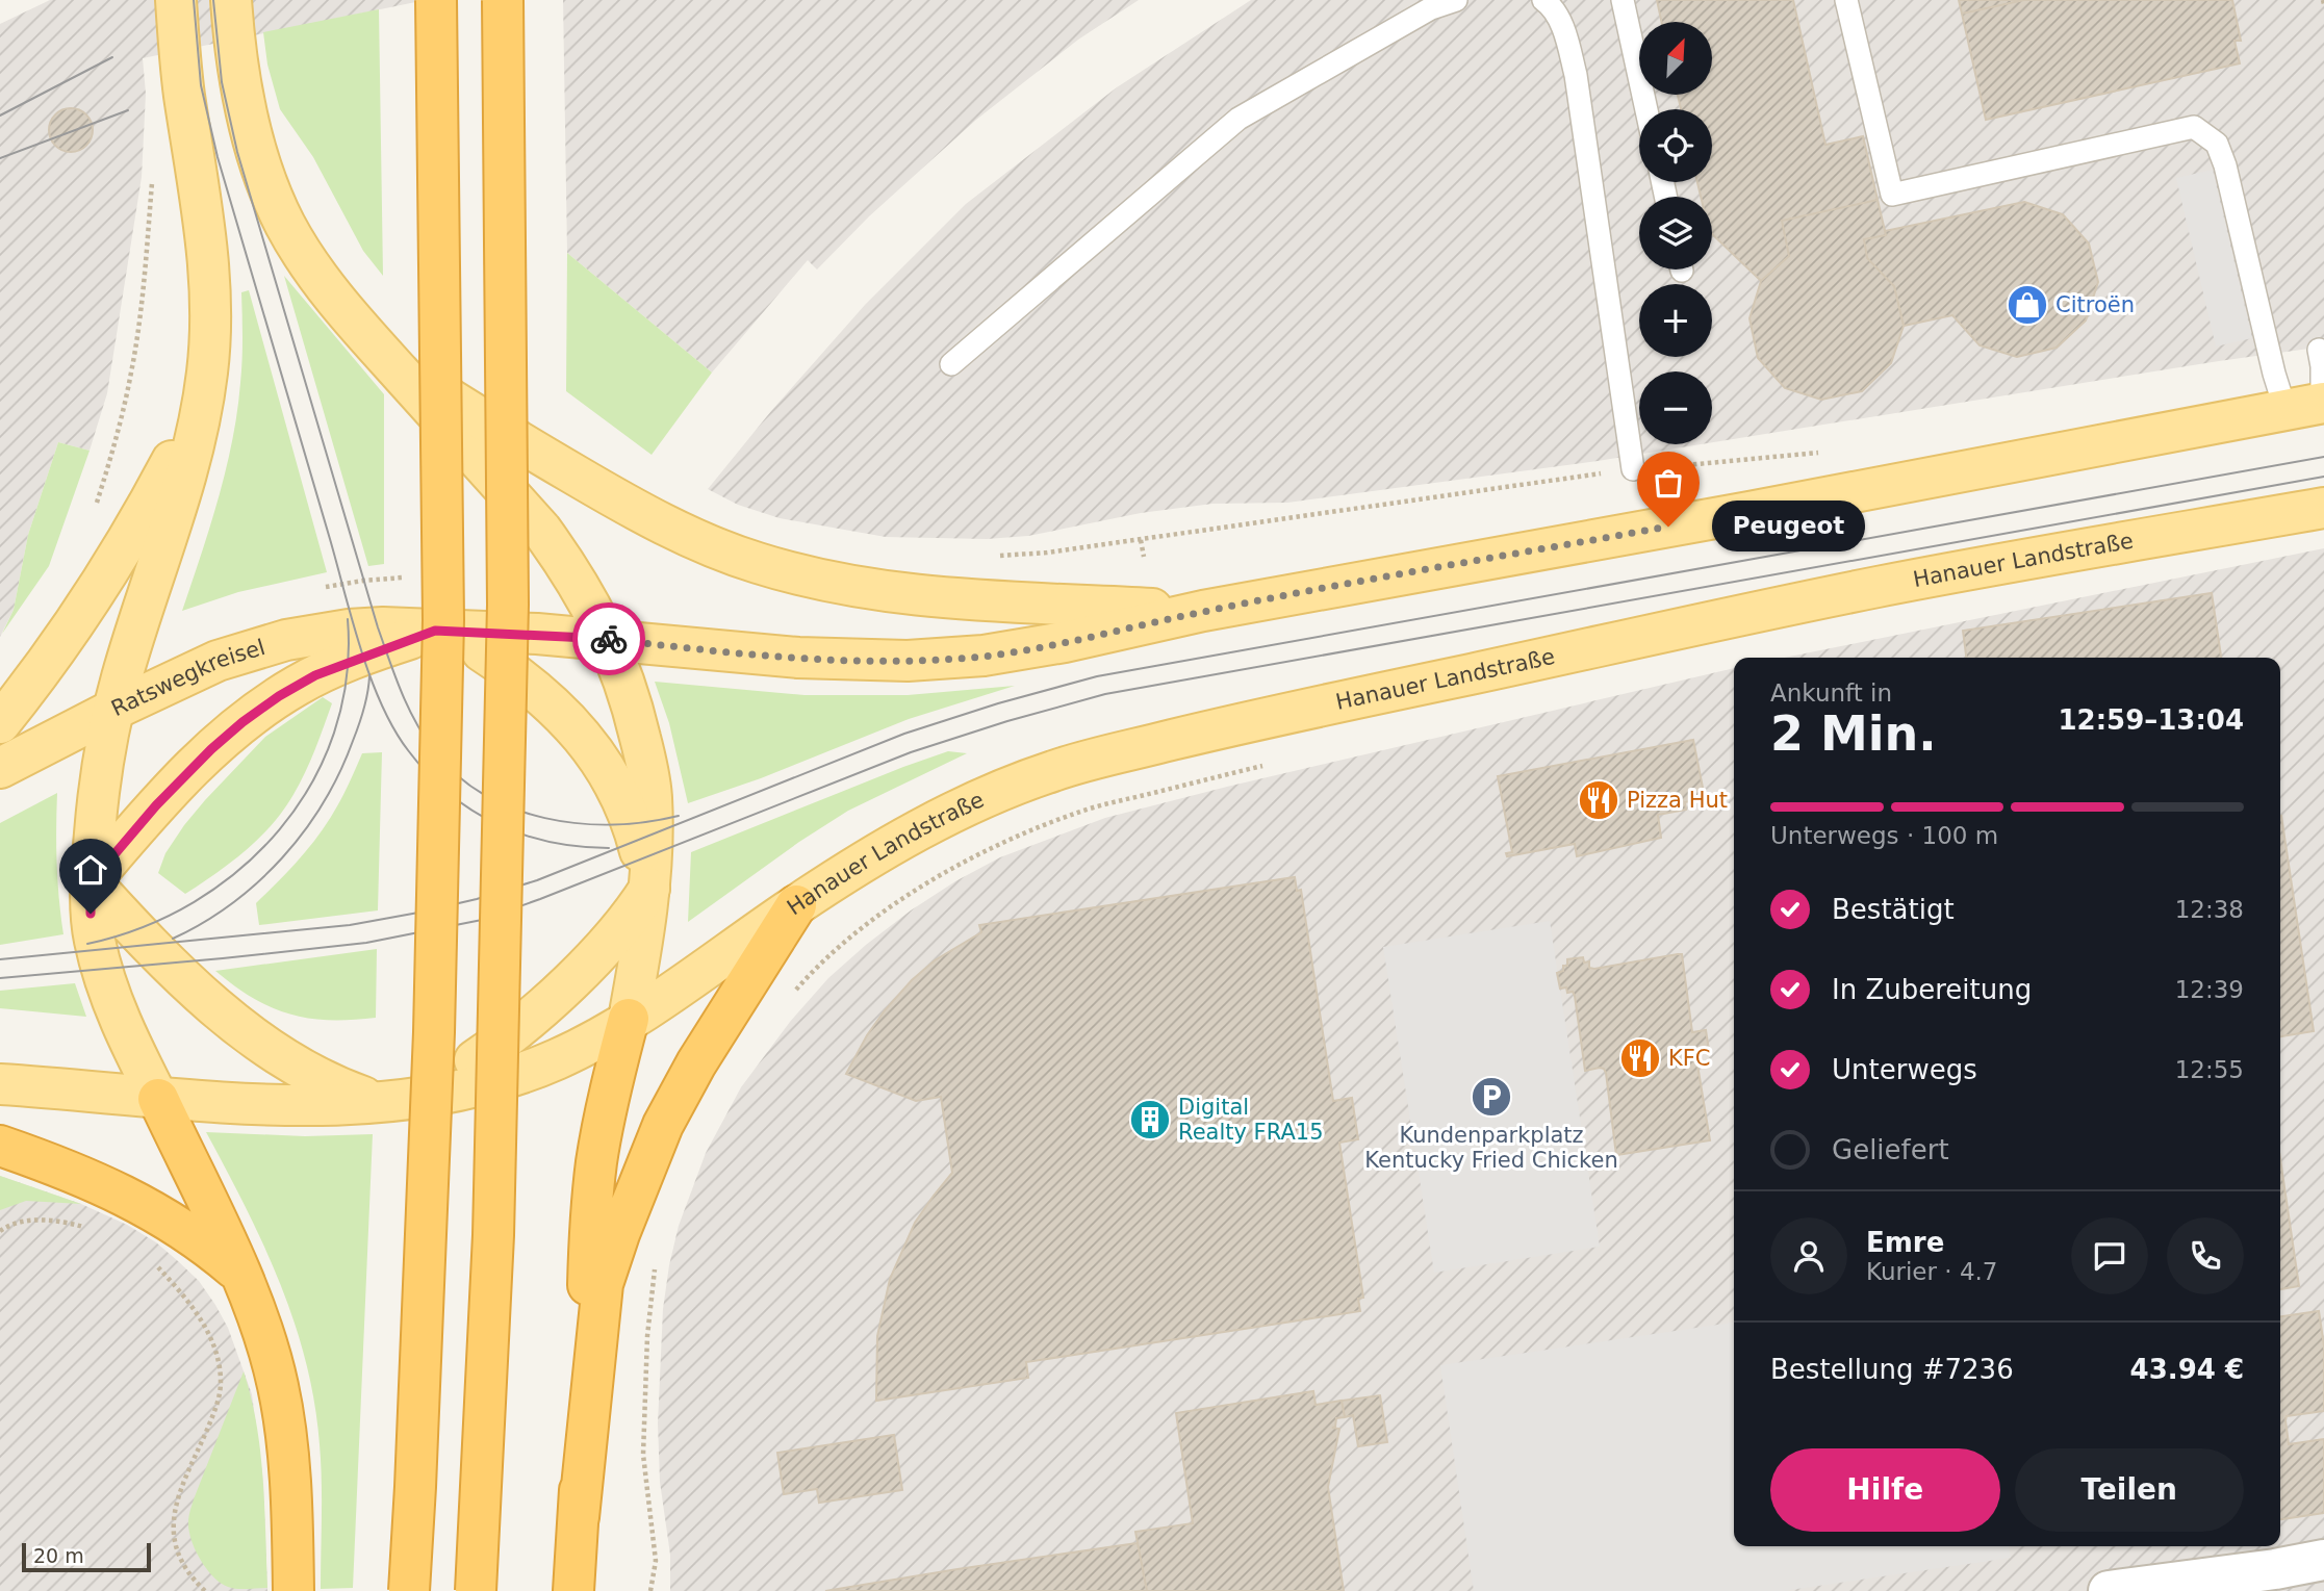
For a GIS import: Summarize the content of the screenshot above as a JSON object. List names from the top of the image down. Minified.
{"streets":{"main road":["Hanauer Landstraße","Ratswegkreisel"]},"places":{"shop":["Citroën"],"other":["Peugeot"],"restaurant":["Pizza Hut","KFC"],"parking":["Kundenparkplatz Kentucky Fried Chicken"],"building":["Digital Realty FRA15"]},"scale_bar":"20 m","north":"top right","page":{"map_buttons":["+","−"],"bubble":"Peugeot","heading":["2 Min.","Ankunft in","12:59–13:04"],"panel":["Emre","Kurier · 4.7","Bestellung #7236","43.94 €"],"bar":"Unterwegs · 100 m","list":[["Bestätigt","12:38"],["In Zubereitung","12:39"],["Unterwegs","12:55"],"Geliefert"],"buttons":["Hilfe","Teilen"],"scale":"20 m"}}
